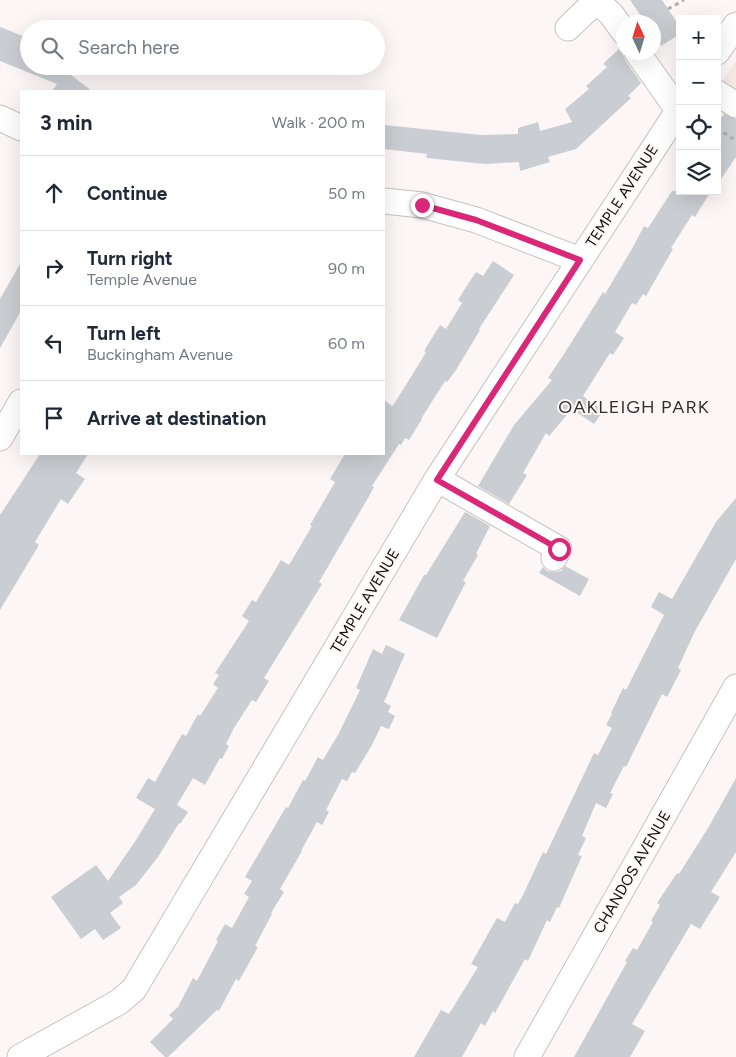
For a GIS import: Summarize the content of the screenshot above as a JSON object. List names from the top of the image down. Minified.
{"streets":{"street":["TEMPLE AVENUE","CHANDOS AVENUE"]},"districts":["OAKLEIGH PARK"],"north":"top","page":{"map_buttons":["+","−"],"search":"Search here","heading":["3 min","Walk · 200 m"],"list":[["Continue","50 m"],["Turn right","Temple Avenue","90 m"],["Turn left","Buckingham Avenue","60 m"],"Arrive at destination"]}}
